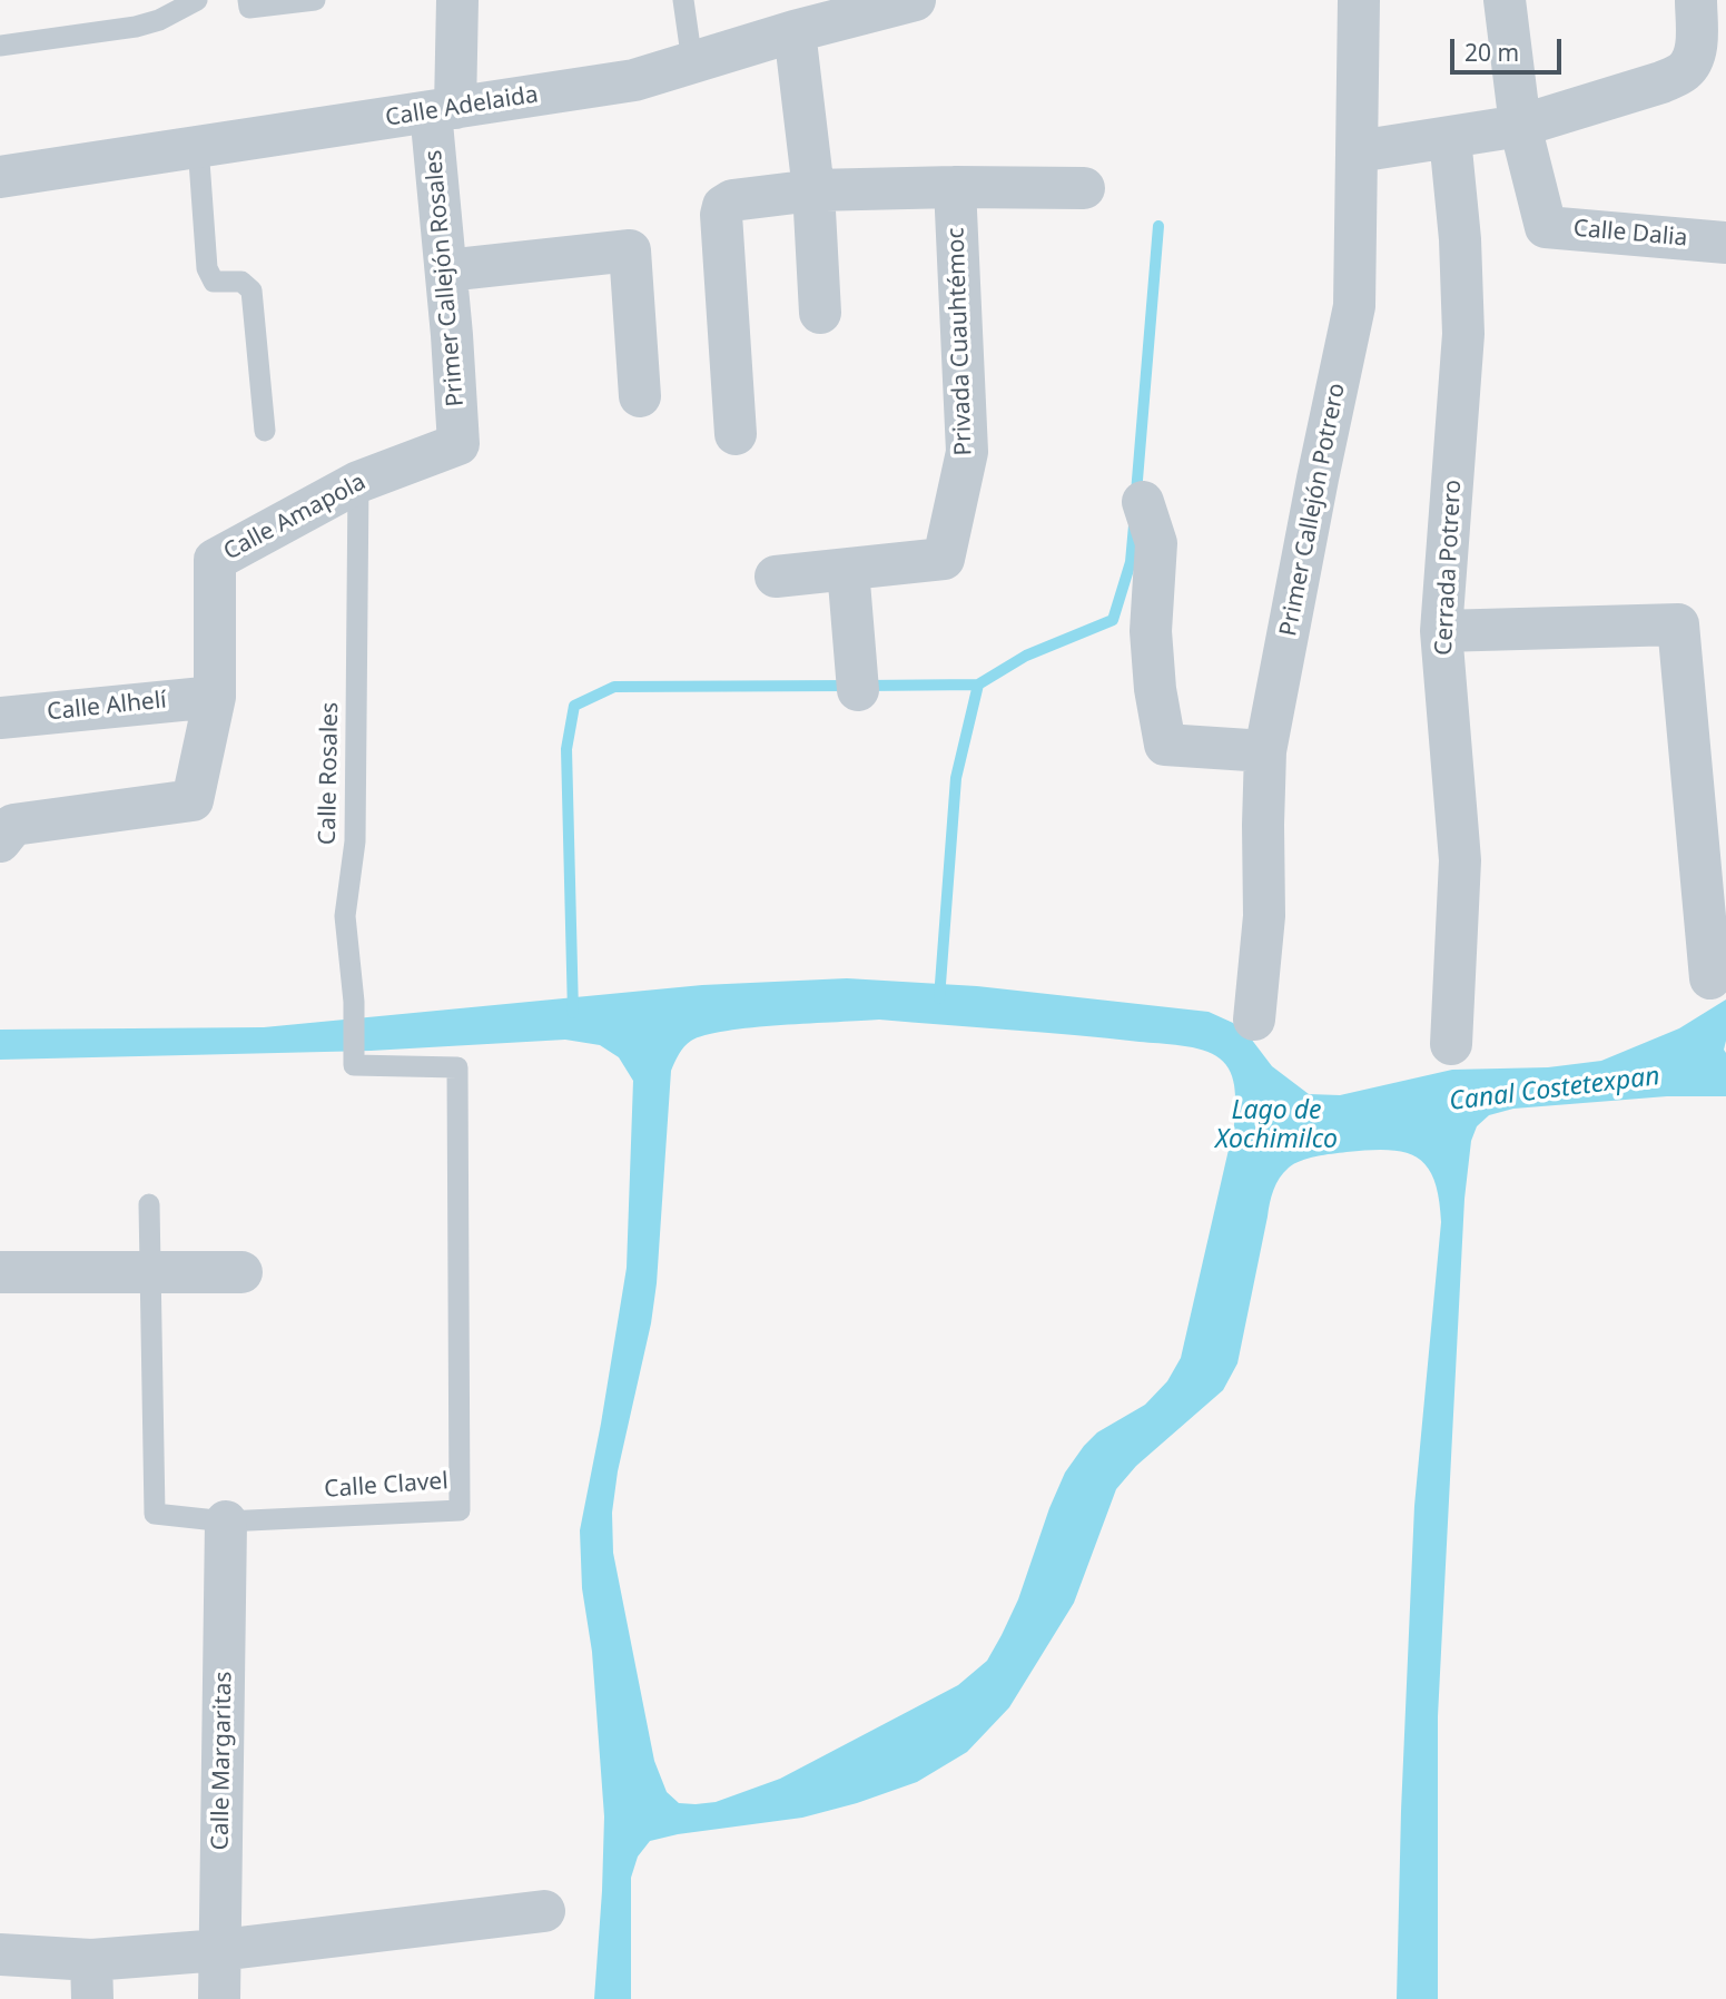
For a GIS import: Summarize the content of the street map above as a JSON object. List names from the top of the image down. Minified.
{"streets":{"street":["Calle Adelaida","Calle Dalia","Primer Callejón Rosales","Privada Cuauhtémoc","Primer Callejón Potrero","Calle Amapola","Cerrada Potrero","Calle Alhelí","Calle Margaritas"],"lane":["Calle Rosales","Calle Clavel"]},"crossings":[["Calle Adelaida","Primer Callejón Rosales"],["Primer Callejón Rosales","Calle Amapola"],["Calle Amapola","Calle Alhelí"],["Calle Amapola","Calle Rosales"],["Calle Rosales","Calle Clavel"],["Calle Clavel","Calle Margaritas"]],"water":["Canal Costetexpan","Lago de Xochimilco"],"scale_bar":"20 m"}
